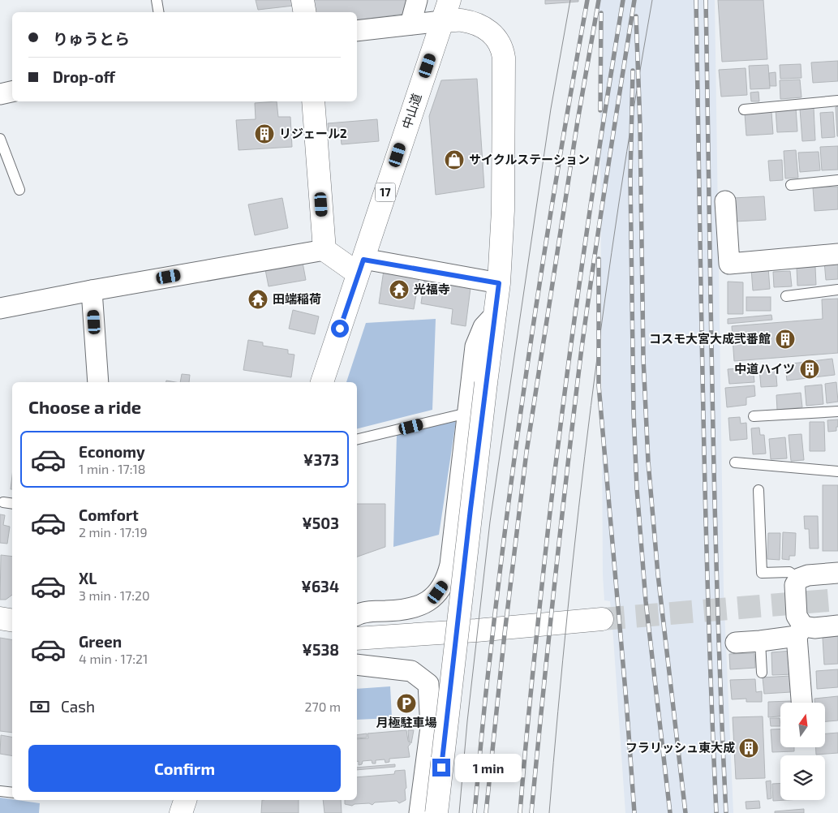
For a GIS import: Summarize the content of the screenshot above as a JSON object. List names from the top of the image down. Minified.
{"streets":{"main road":["中山道","17"]},"places":{"building":["リジェール2","コスモ大宮大成弐番館","中道ハイツ","フラリッシュ東大成"],"shop":["サイクルステーション"],"temple":["光福寺","田端稲荷"],"parking":["月極駐車場"]},"north":"top","page":{"banner":["りゅうとら","Drop-off"],"heading":"Choose a ride","list":[{"name":"Economy","note":"1 min · 17:18","value":"¥373"},{"name":"Comfort","note":"2 min · 17:19","value":"¥503"},{"name":"XL","note":"3 min · 17:20","value":"¥634"},{"name":"Green","note":"4 min · 17:21","value":"¥538"}],"pay":["Cash","270 m"],"buttons":"Confirm","bubble":"1 min"}}
